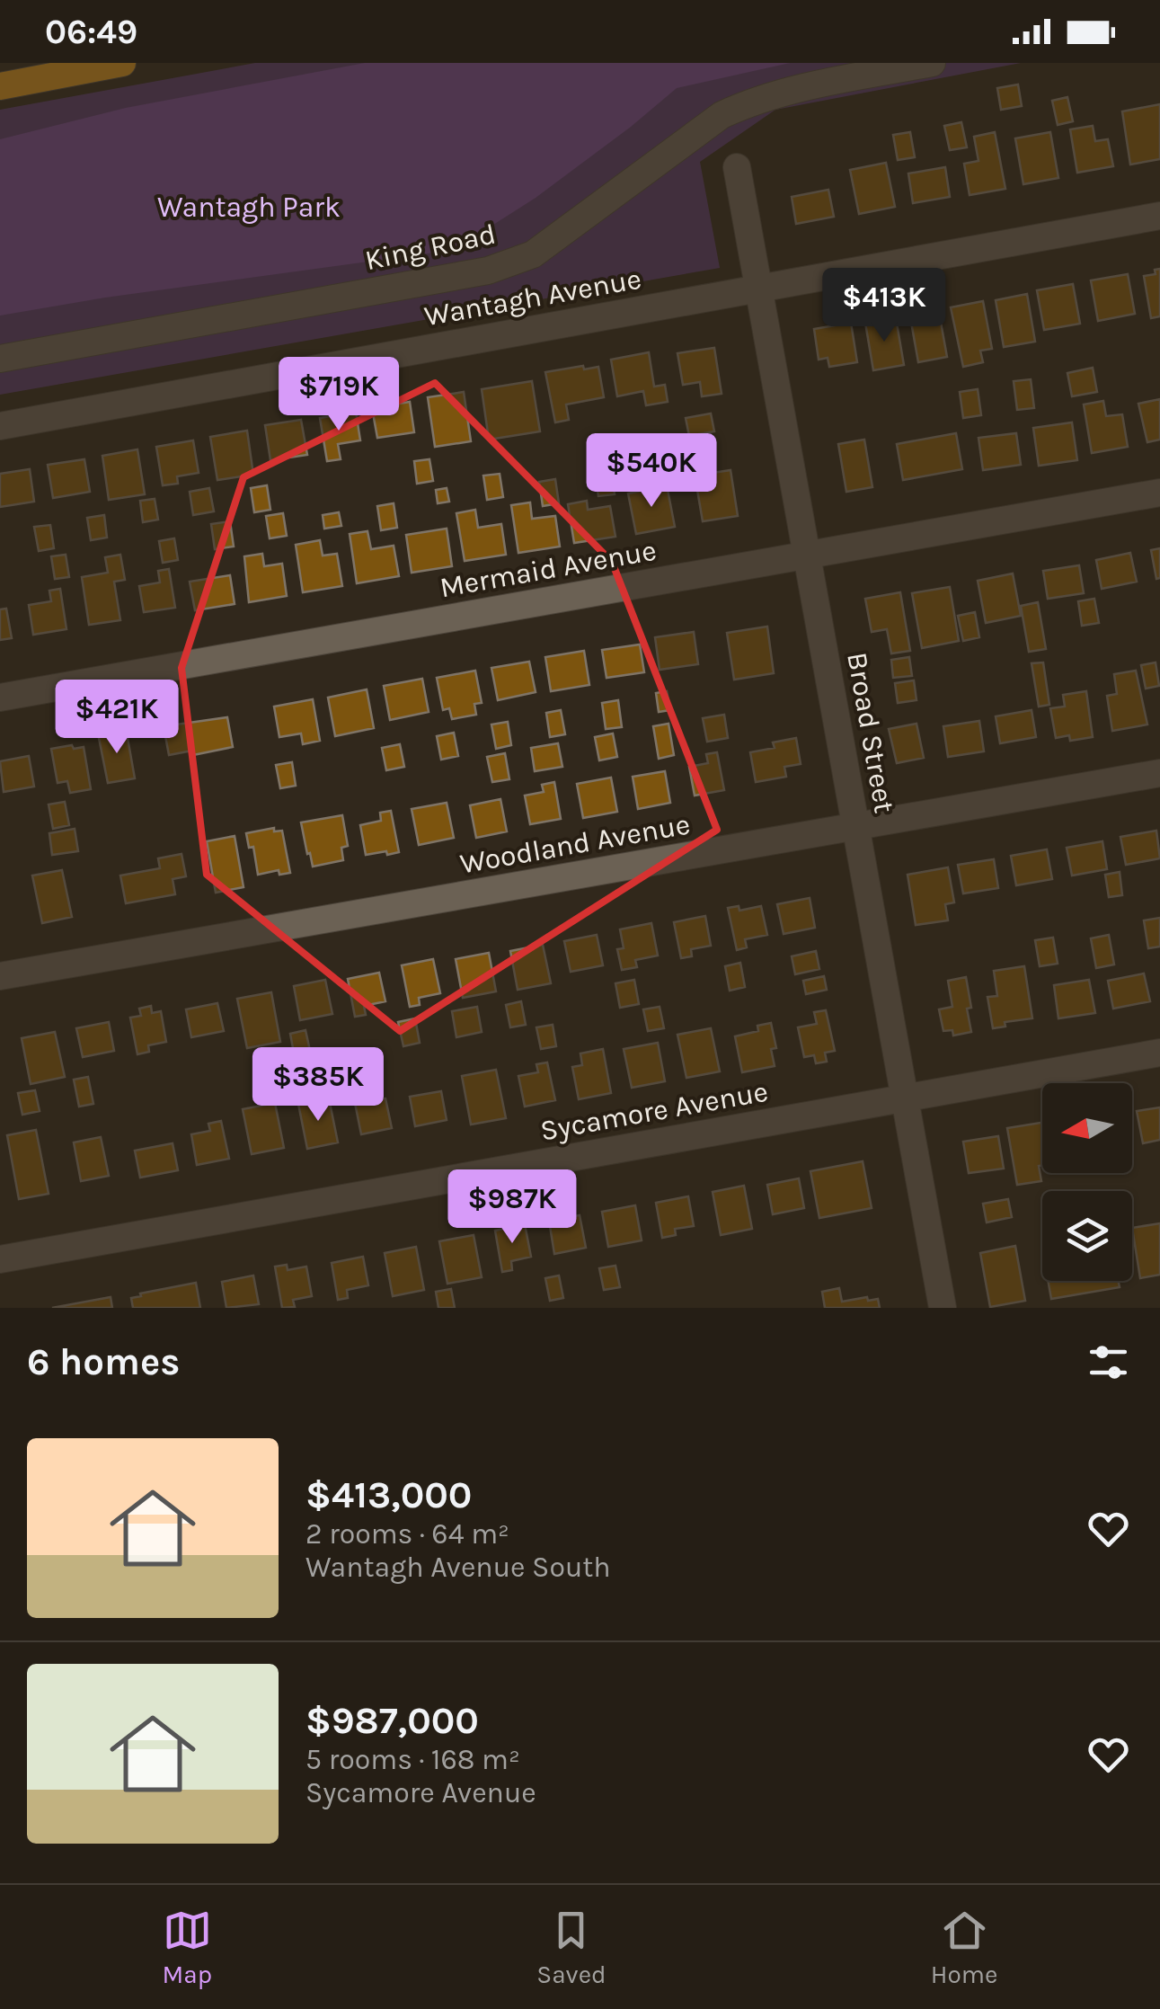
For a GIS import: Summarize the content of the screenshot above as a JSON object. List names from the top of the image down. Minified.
{"streets":{"street":["King Road","Wantagh Avenue","Mermaid Avenue","Broad Street","Woodland Avenue","Sycamore Avenue"]},"crossings":[["Wantagh Avenue","Broad Street"],["Mermaid Avenue","Broad Street"],["Broad Street","Woodland Avenue"],["Broad Street","Sycamore Avenue"]],"parks":["Wantagh Park"],"north":"left","page":{"status":"06:49","price":["$413K","$719K","$540K","$421K","$385K","$987K"],"heading":"6 homes","list":[{"name":"$413,000","note":"2 rooms · 64 m² · Wantagh Avenue South"},{"name":"$987,000","note":"5 rooms · 168 m² · Sycamore Avenue"}],"tabs":["Map","Saved","Home"]}}
